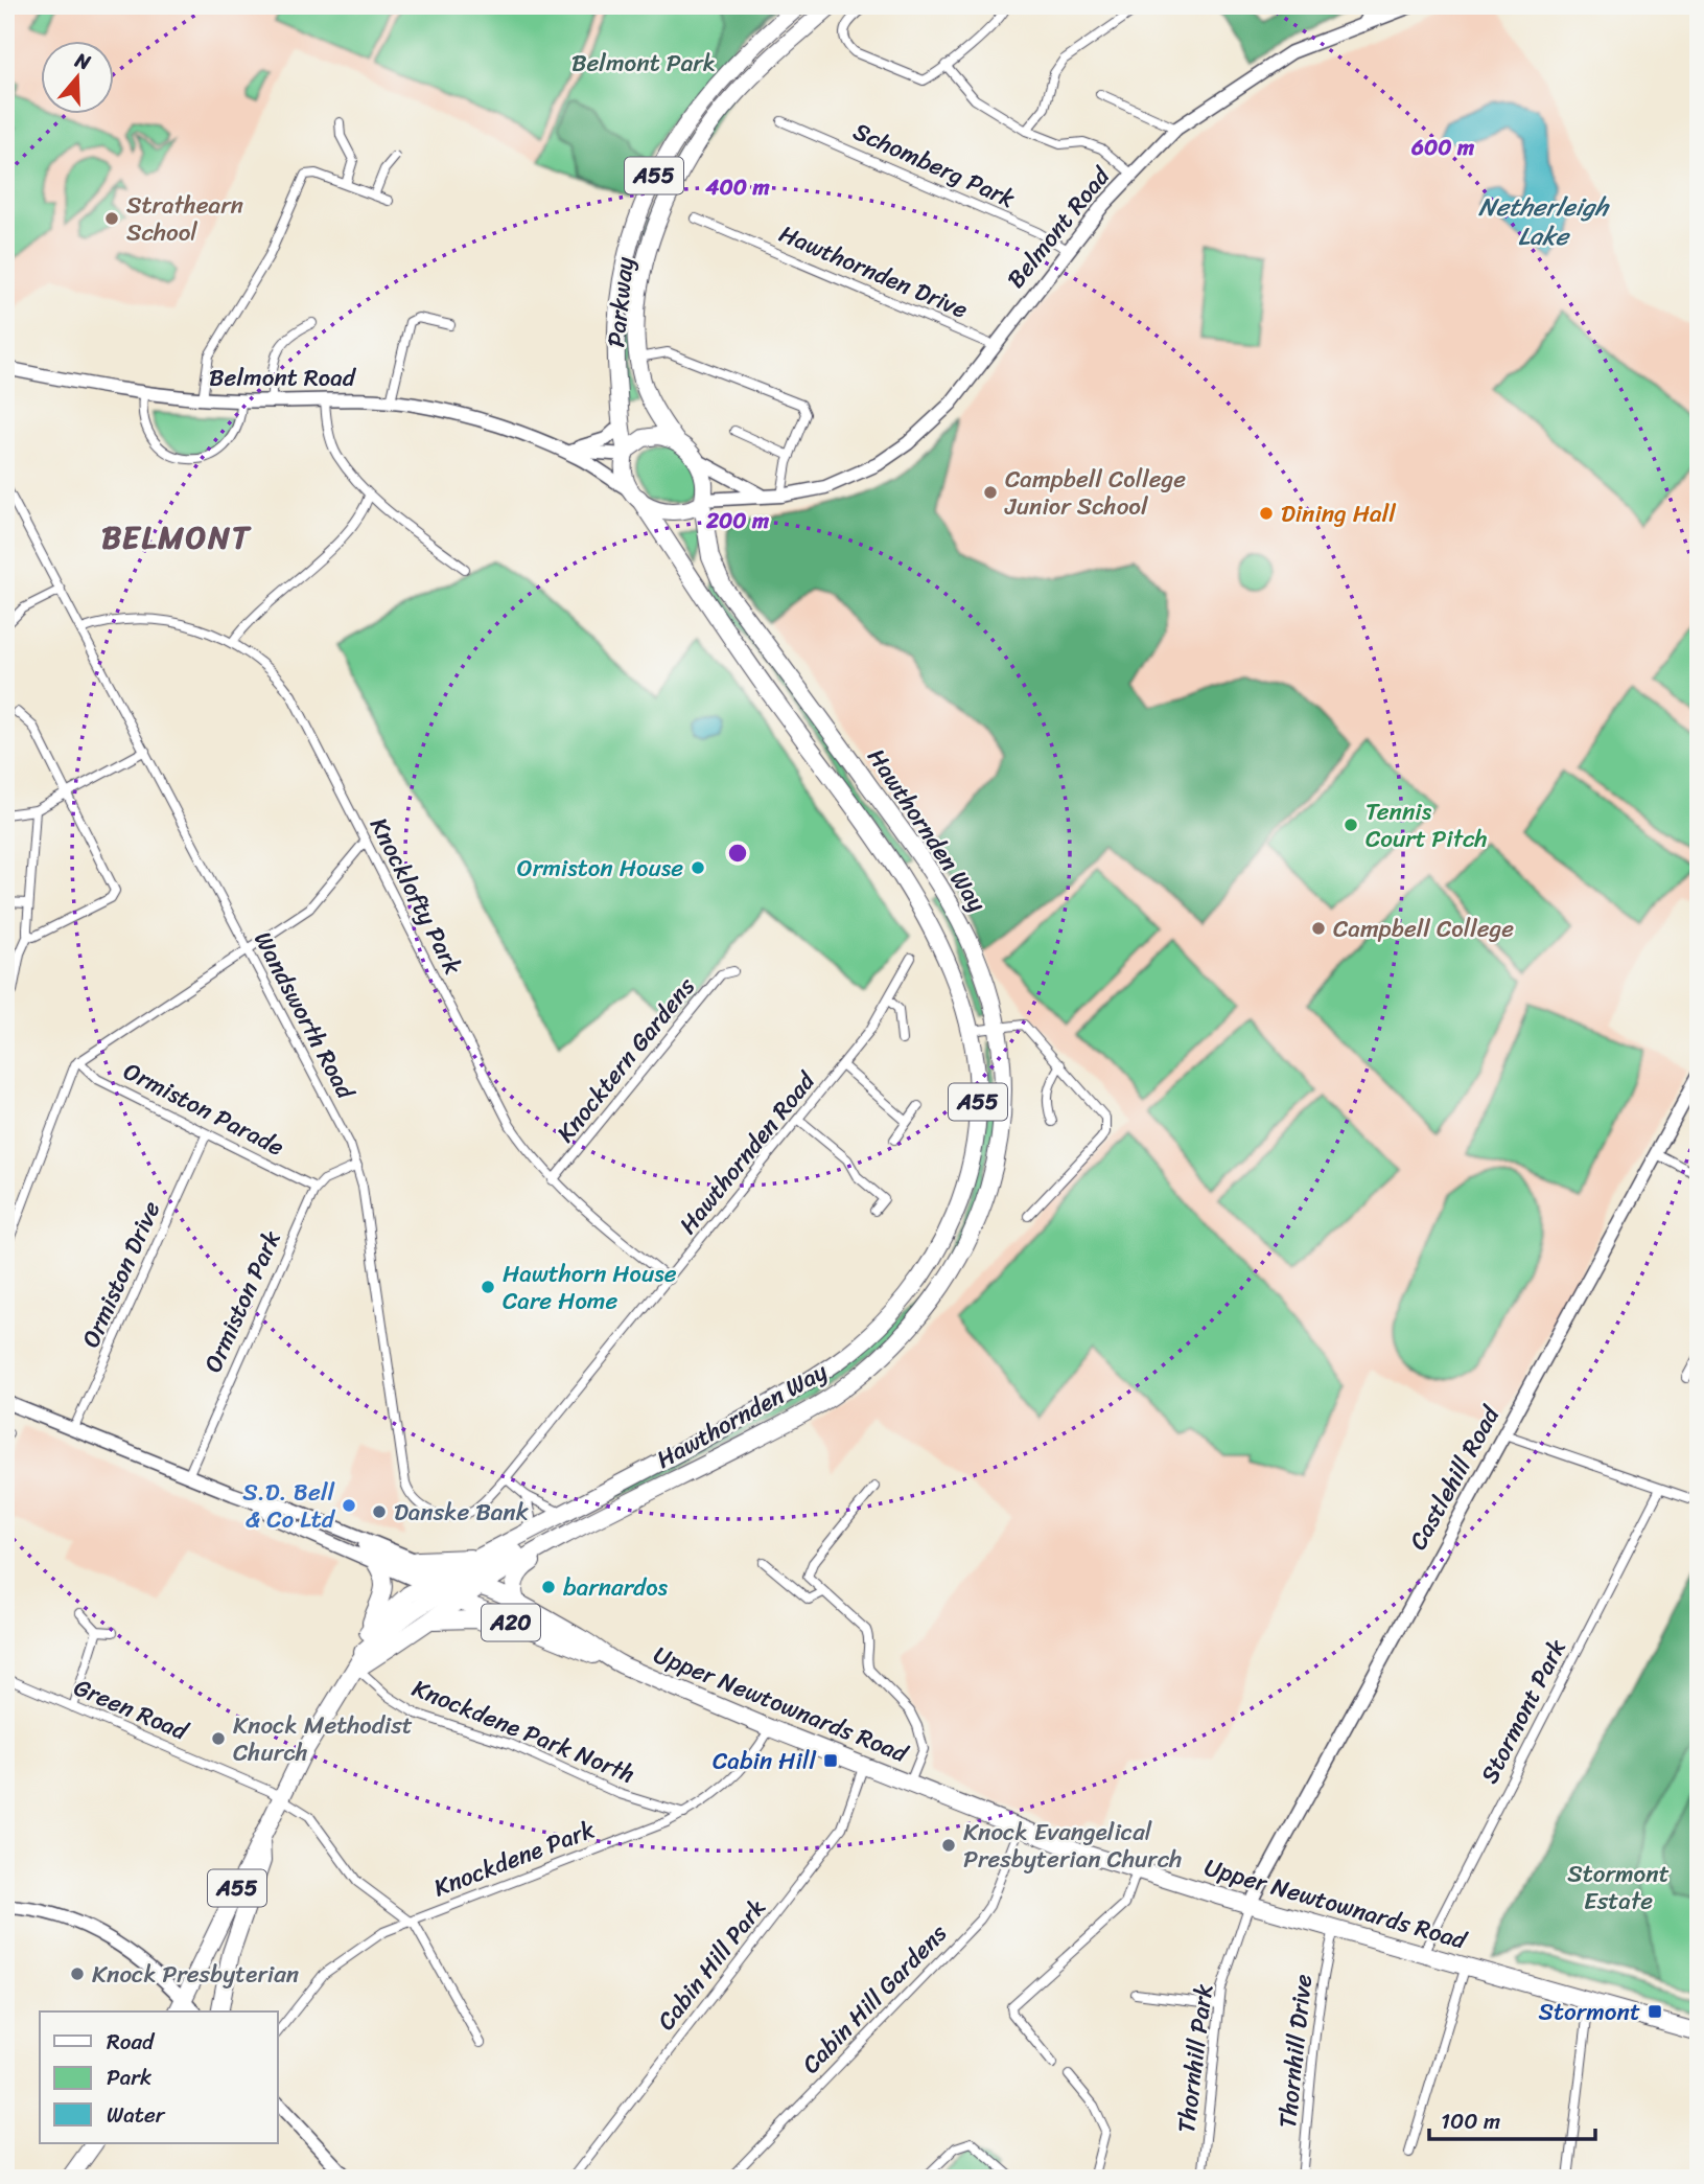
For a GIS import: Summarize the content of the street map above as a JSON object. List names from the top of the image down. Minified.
{"streets":{"highway":["A55","Parkway","Hawthornden Way","A20","Upper Newtownards Road"],"main road":["Belmont Road","Castlehill Road"],"street":["Schomberg Park","Hawthornden Drive","Knocklofty Park","Wandsworth Road","Knocktern Gardens","Ormiston Parade","Hawthornden Road","Ormiston Drive","Ormiston Park","Green Road","Stormont Park","Knockdene Park North","Knockdene Park","Cabin Hill Park","Cabin Hill Gardens","Thornhill Drive","Thornhill Park"]},"crossings":[["Schomberg Park","Belmont Road"],["A55","Belmont Road"],["A55","Parkway"],["A55","Hawthornden Way"],["A55","Upper Newtownards Road"],["A55","Green Road"],["A55","Knockdene Park North"],["Belmont Road","Hawthornden Drive"],["Belmont Road","Parkway"],["Belmont Road","Hawthornden Way"],["Parkway","Hawthornden Way"],["Hawthornden Way","Upper Newtownards Road"],["Knocklofty Park","Wandsworth Road"],["Knocklofty Park","Knocktern Gardens"],["Knocklofty Park","Hawthornden Road"],["Wandsworth Road","Hawthornden Road"],["Ormiston Parade","Ormiston Drive"],["Ormiston Parade","Ormiston Park"],["Ormiston Drive","Upper Newtownards Road"],["Ormiston Park","Upper Newtownards Road"],["Castlehill Road","Upper Newtownards Road"],["Castlehill Road","Thornhill Park"],["Upper Newtownards Road","Stormont Park"],["Upper Newtownards Road","Knockdene Park"],["Upper Newtownards Road","Cabin Hill Park"],["Upper Newtownards Road","Cabin Hill Gardens"],["Upper Newtownards Road","Thornhill Drive"],["Upper Newtownards Road","Thornhill Park"],["Green Road","Knockdene Park"],["Knockdene Park North","Knockdene Park"]],"districts":["BELMONT"],"water":["Netherleigh Lake"],"parks":["Belmont Park","Stormont Estate"],"places":{"other":["Strathearn School","Campbell College Junior School","Dining Hall","Tennis Court Pitch","Ormiston House","Campbell College","Hawthorn House Care Home","S.D. Bell & Co Ltd","Danske Bank","barnardos","Knock Methodist Church","Knock Evangelical Presbyterian Church","Knock Presbyterian"],"transit":["Cabin Hill","Stormont"]},"legend":["Road","Park","Water"],"scale_bar":"100 m","north":"top","rings":["600 m","400 m","200 m"]}
